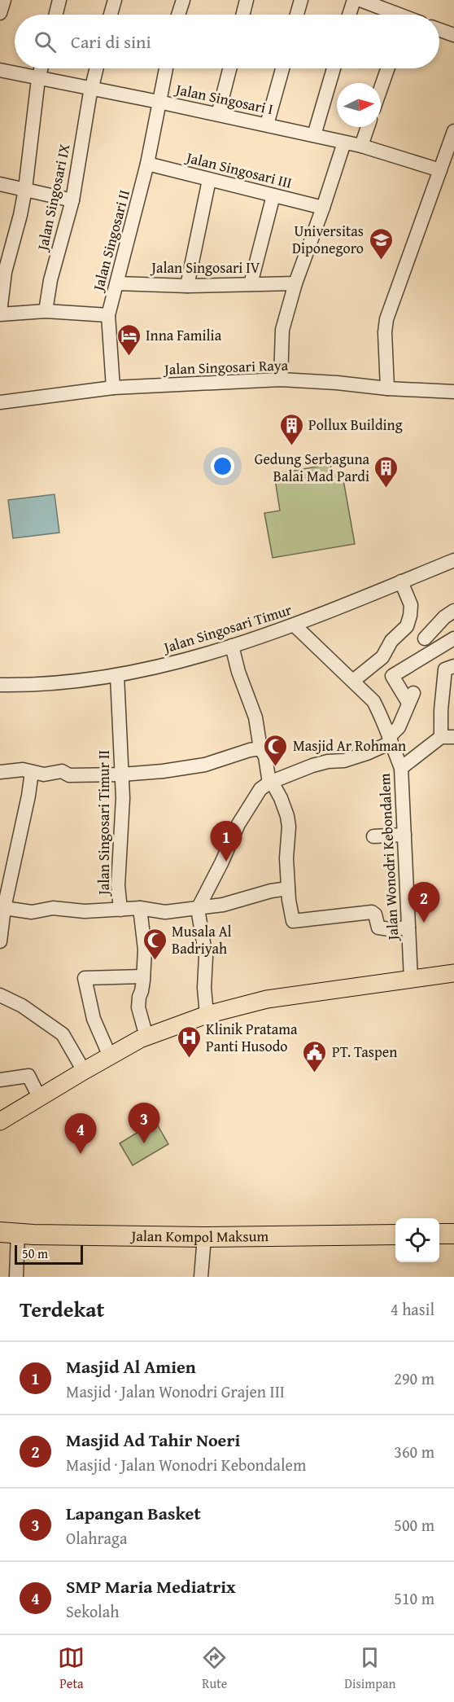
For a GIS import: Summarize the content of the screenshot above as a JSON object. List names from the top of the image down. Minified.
{"streets":{"highway":["Jalan Kompol Maksum"],"street":["Jalan Singosari I","Jalan Singosari III","Jalan Singosari IX","Jalan Singosari II","Jalan Singosari IV","Jalan Singosari Raya","Jalan Singosari Timur","Jalan Singosari Timur II","Jalan Wonodri Kebondalem"]},"crossings":[["Jalan Singosari I","Jalan Singosari IX"],["Jalan Singosari I","Jalan Singosari II"],["Jalan Singosari III","Jalan Singosari II"],["Jalan Singosari II","Jalan Singosari IV"],["Jalan Singosari II","Jalan Singosari Raya"],["Jalan Singosari Timur","Jalan Singosari Timur II"],["Jalan Singosari Timur","Jalan Wonodri Kebondalem"]],"places":{"school or university":["Universitas Diponegoro"],"hotel":["Inna Familia"],"building":["Pollux Building","Gedung Serbaguna Balai Mad Pardi"],"mosque":["Masjid Ar Rohman","Musala Al Badriyah"],"hospital":["Klinik Pratama Panti Husodo"],"public building":["PT. Taspen"]},"scale_bar":"50 m","north":"right","page":{"search":"Cari di sini","pins":["1","2","3","4"],"scale":"50 m","heading":["Terdekat","4 hasil"],"list":[{"mark":"1","name":"Masjid Al Amien","note":"Masjid · Jalan Wonodri Grajen III","value":"290 m"},{"mark":"2","name":"Masjid Ad Tahir Noeri","note":"Masjid · Jalan Wonodri Kebondalem","value":"360 m"},{"mark":"3","name":"Lapangan Basket","note":"Olahraga","value":"500 m"},{"mark":"4","name":"SMP Maria Mediatrix","note":"Sekolah","value":"510 m"}],"nav":["Peta","Rute","Disimpan"]}}
